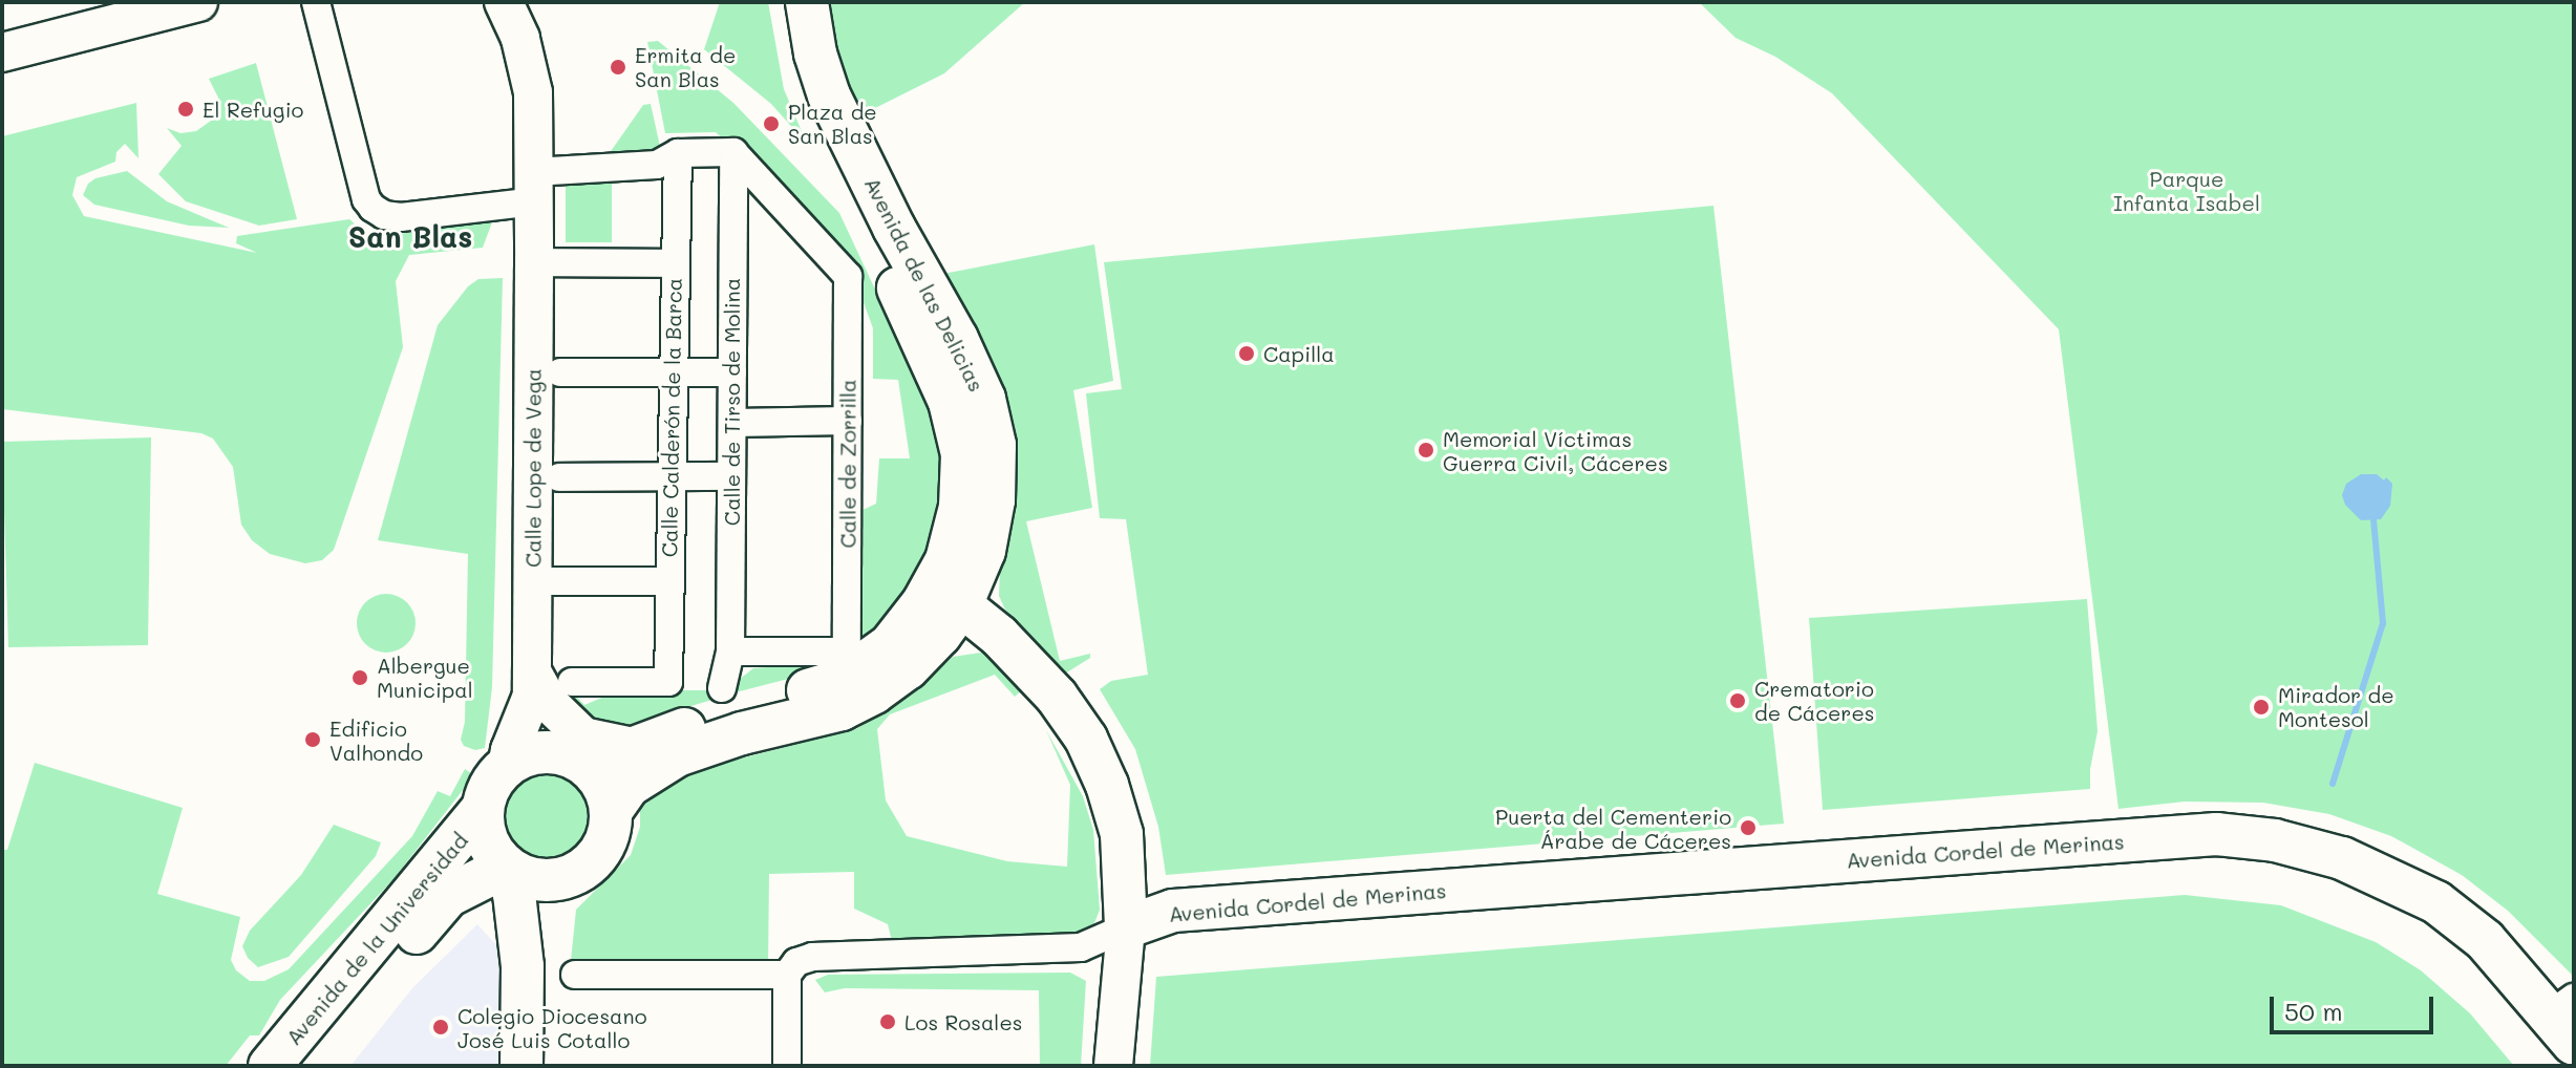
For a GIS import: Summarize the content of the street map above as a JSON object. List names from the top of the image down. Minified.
{"streets":{"main road":["Avenida de las Delicias","Avenida Cordel de Merinas","Avenida de la Universidad"],"street":["Calle de Tirso de Molina","Calle Calderón de la Barca","Calle de Zorrilla","Calle Lope de Vega"]},"crossings":[["Avenida de las Delicias","Calle de Zorrilla"],["Avenida de las Delicias","Calle Lope de Vega"],["Avenida de las Delicias","Avenida de la Universidad"],["Calle de Tirso de Molina","Calle de Zorrilla"],["Calle Lope de Vega","Avenida de la Universidad"]],"districts":["San Blas"],"parks":["Parque Infanta Isabel"],"places":["Ermita de San Blas","El Refugio","Plaza de San Blas","Capilla","Memorial Víctimas Guerra Civil, Cáceres","Albergue Municipal","Crematorio de Cáceres","Mirador de Montesol","Edificio Valhondo","Puerta del Cementerio Árabe de Cáceres","Los Rosales","Colegio Diocesano José Luis Cotallo"],"scale_bar":"50 m"}
